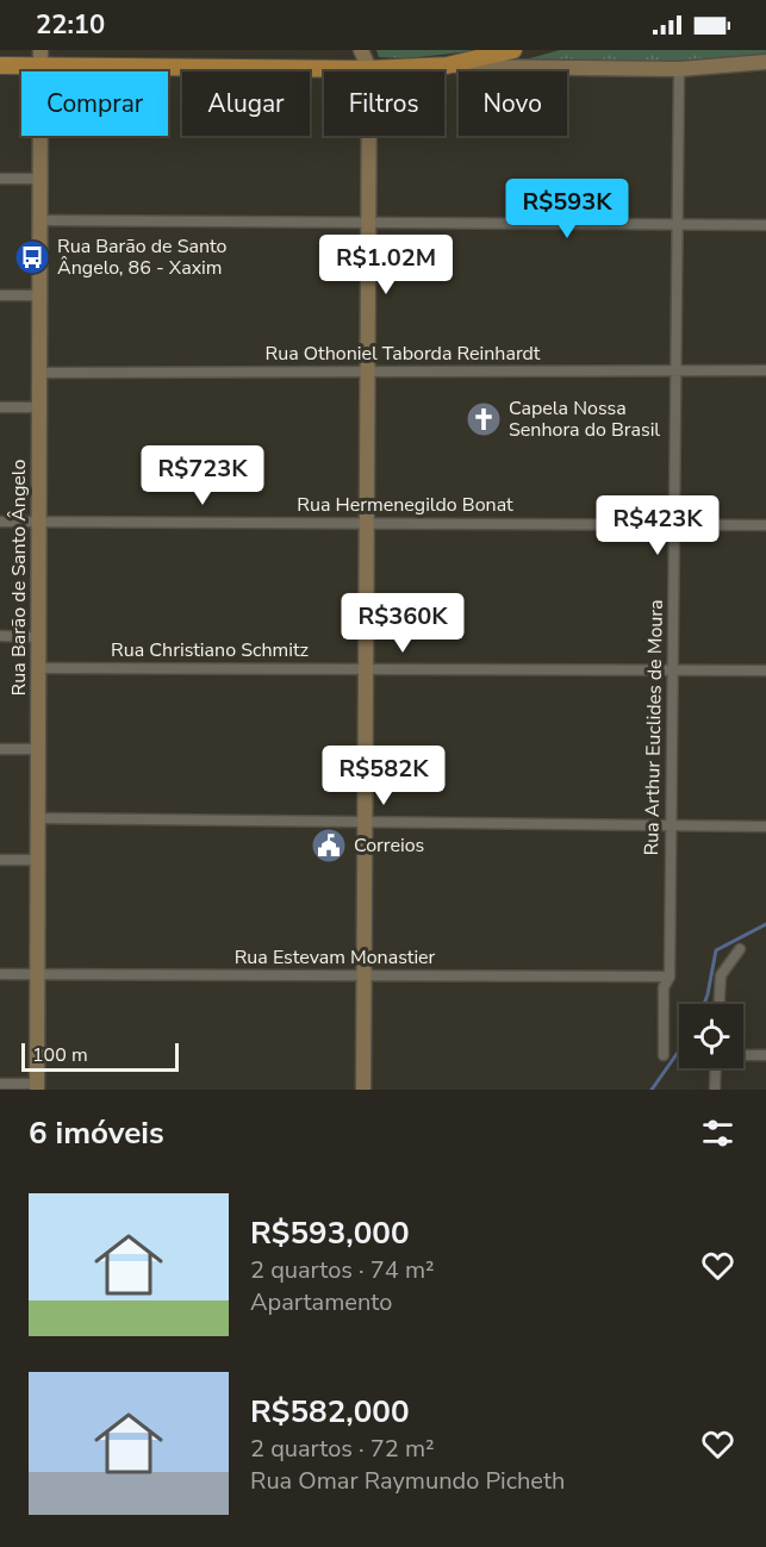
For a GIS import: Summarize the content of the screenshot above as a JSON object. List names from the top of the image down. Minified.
{"streets":{"main road":["Rua Barão de Santo Ângelo"],"street":["Rua Othoniel Taborda Reinhardt","Rua Hermenegildo Bonat","Rua Christiano Schmitz","Rua Arthur Euclides de Moura","Rua Estevam Monastier"]},"crossings":[["Rua Othoniel Taborda Reinhardt","Rua Barão de Santo Ângelo"],["Rua Othoniel Taborda Reinhardt","Rua Arthur Euclides de Moura"],["Rua Hermenegildo Bonat","Rua Barão de Santo Ângelo"],["Rua Hermenegildo Bonat","Rua Arthur Euclides de Moura"],["Rua Barão de Santo Ângelo","Rua Christiano Schmitz"],["Rua Barão de Santo Ângelo","Rua Estevam Monastier"],["Rua Christiano Schmitz","Rua Arthur Euclides de Moura"],["Rua Arthur Euclides de Moura","Rua Estevam Monastier"]],"places":{"bus stop":["Rua Barão de Santo Ângelo, 86 - Xaxim"],"church":["Capela Nossa Senhora do Brasil"],"public building":["Correios"]},"scale_bar":"100 m","page":{"status":"22:10","chip":["Comprar","Alugar","Filtros","Novo"],"price":["R$593K","R$1.02M","R$723K","R$423K","R$360K","R$582K"],"scale":"100 m","heading":"6 imóveis","list":[{"name":"R$593,000","note":"2 quartos · 74 m² · Apartamento"},{"name":"R$582,000","note":"2 quartos · 72 m² · Rua Omar Raymundo Picheth"}]}}
